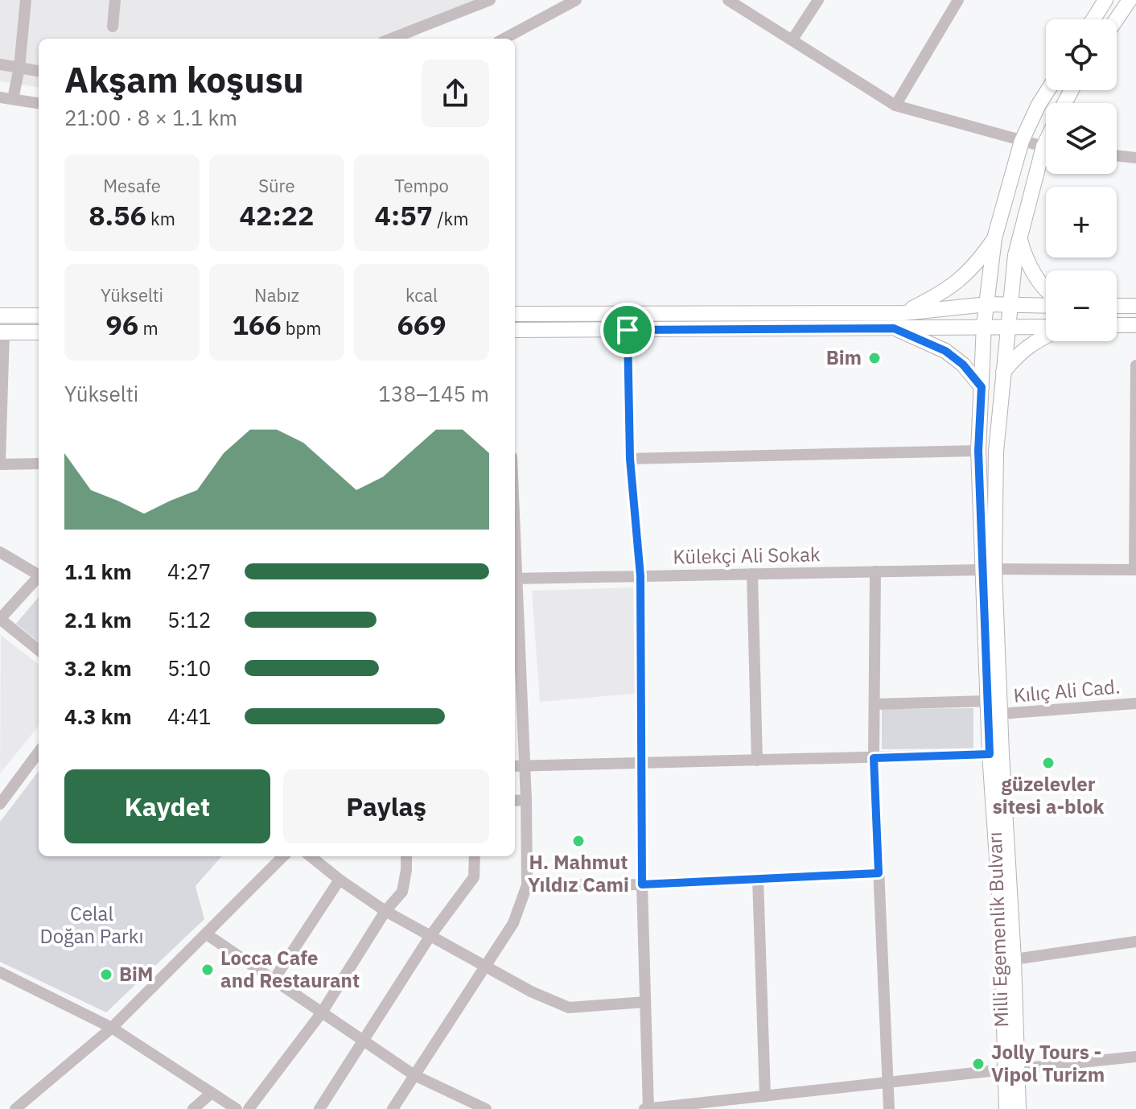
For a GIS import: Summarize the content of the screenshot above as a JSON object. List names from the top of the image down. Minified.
{"streets":{"main road":["Milli Egemenlik Bulvarı"],"street":["Külekçi Ali Sokak","Kılıç Ali Cad."]},"crossings":[["Külekçi Ali Sokak","Milli Egemenlik Bulvarı"],["Kılıç Ali Cad.","Milli Egemenlik Bulvarı"]],"parks":["Celal Doğan Parkı"],"places":["Bim","güzelevler sitesi a-blok","H. Mahmut Yıldız Cami","Locca Cafe and Restaurant","BiM","Jolly Tours - Vipol Turizm"],"page":{"map_buttons":["+","−"],"heading":["Akşam koşusu","21:00 · 8 × 1.1 km"],"stats":[["Mesafe","8.56 km"],["Süre","42:22"],["Tempo","4:57 /km"],["Yükselti","96 m"],["Nabız","166 bpm"],["kcal","669"]],"chart":["Yükselti","138–145 m"],"list":[{"name":"1.1 km","note":"4:27"},{"name":"2.1 km","note":"5:12"},{"name":"3.2 km","note":"5:10"},{"name":"4.3 km","note":"4:41"}],"buttons":["Kaydet","Paylaş"]}}
